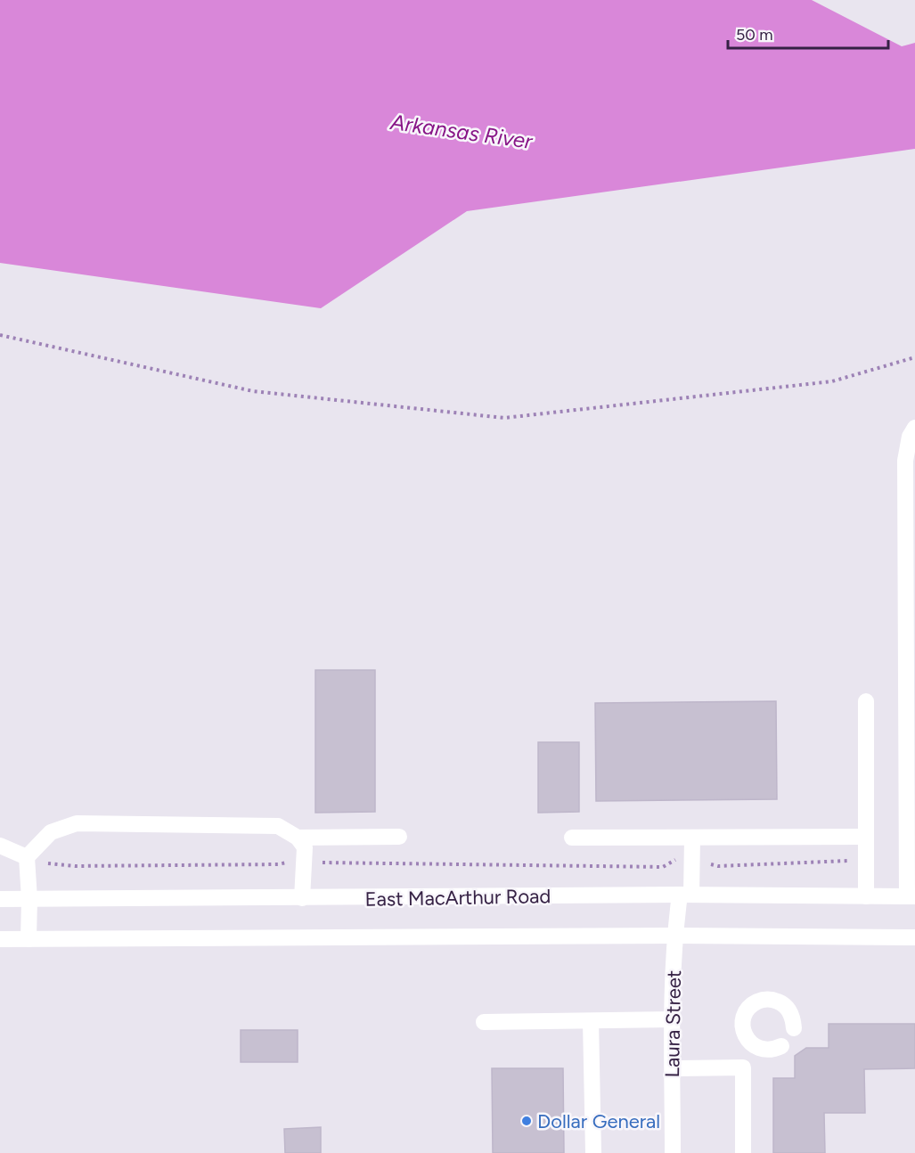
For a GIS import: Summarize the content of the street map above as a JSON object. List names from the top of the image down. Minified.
{"streets":{"street":["East MacArthur Road","Laura Street"]},"crossings":[["East MacArthur Road","Laura Street"]],"water":["Arkansas River"],"places":["Dollar General"],"scale_bar":"50 m"}
